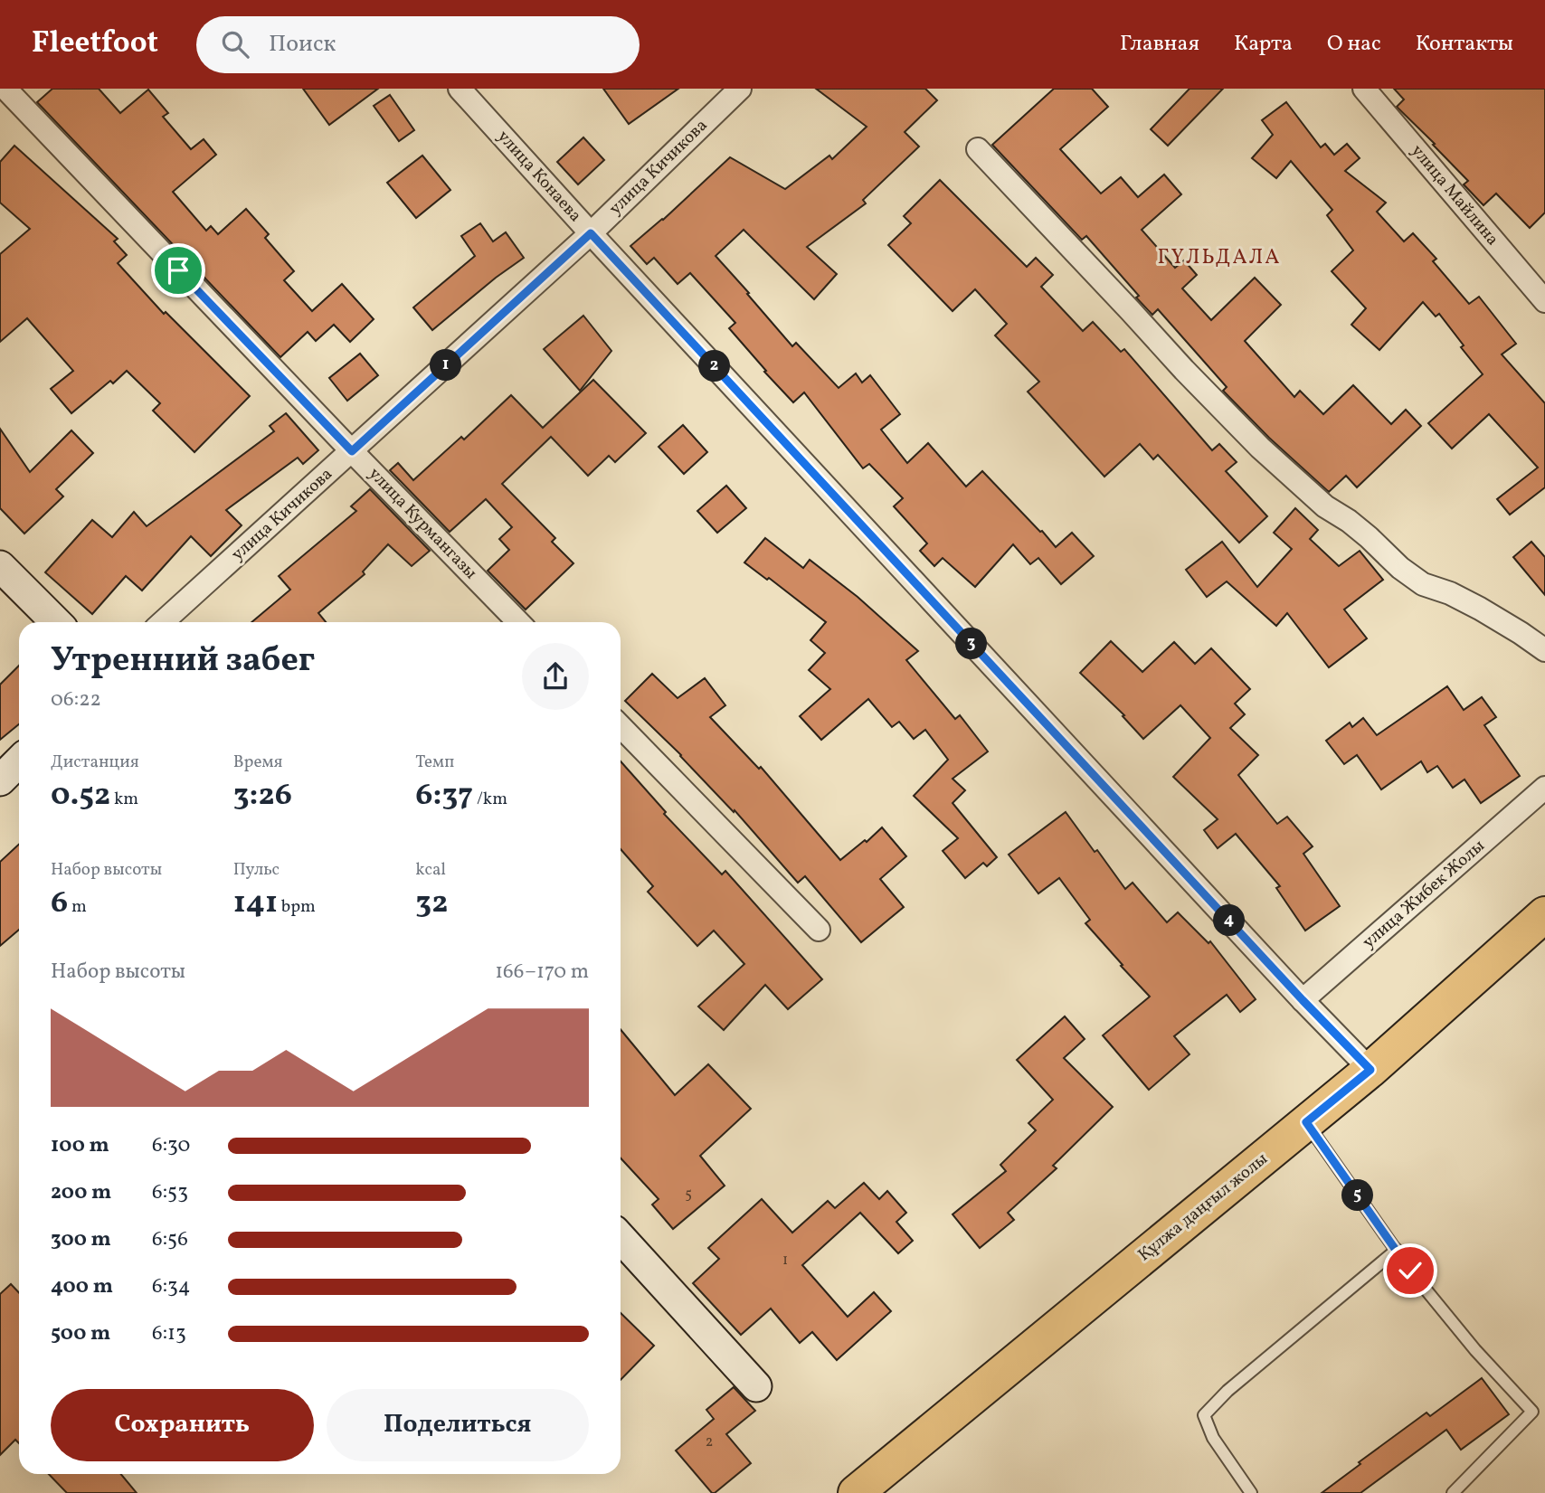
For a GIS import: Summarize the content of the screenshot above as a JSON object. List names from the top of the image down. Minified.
{"streets":{"main road":["Құлжа даңғыл жолы"],"street":["улица Кичикова","улица Конаева","улица Майлина","улица Курмангазы","улица Жибек Жолы"]},"crossings":[["улица Кичикова","улица Конаева"],["улица Кичикова","улица Курмангазы"],["улица Конаева","улица Жибек Жолы"],["улица Конаева","Құлжа даңғыл жолы"]],"districts":["ГҮЛЬДАЛА"],"house_numbers":["5","1","2"],"page":{"header":"Fleetfoot","search":"Поиск","nav":["Главная","Карта","О нас","Контакты"],"pins":["1","2","3","4","5"],"heading":["Утренний забег","06:22"],"stats":[["Дистанция","0.52 km"],["Время","3:26"],["Темп","6:37 /km"],["Набор высоты","6 m"],["Пульс","141 bpm"],["kcal","32"]],"chart":["Набор высоты","166–170 m"],"list":[{"name":"100 m","note":"6:30"},{"name":"200 m","note":"6:53"},{"name":"300 m","note":"6:56"},{"name":"400 m","note":"6:34"},{"name":"500 m","note":"6:13"}],"buttons":["Сохранить","Поделиться"]}}
